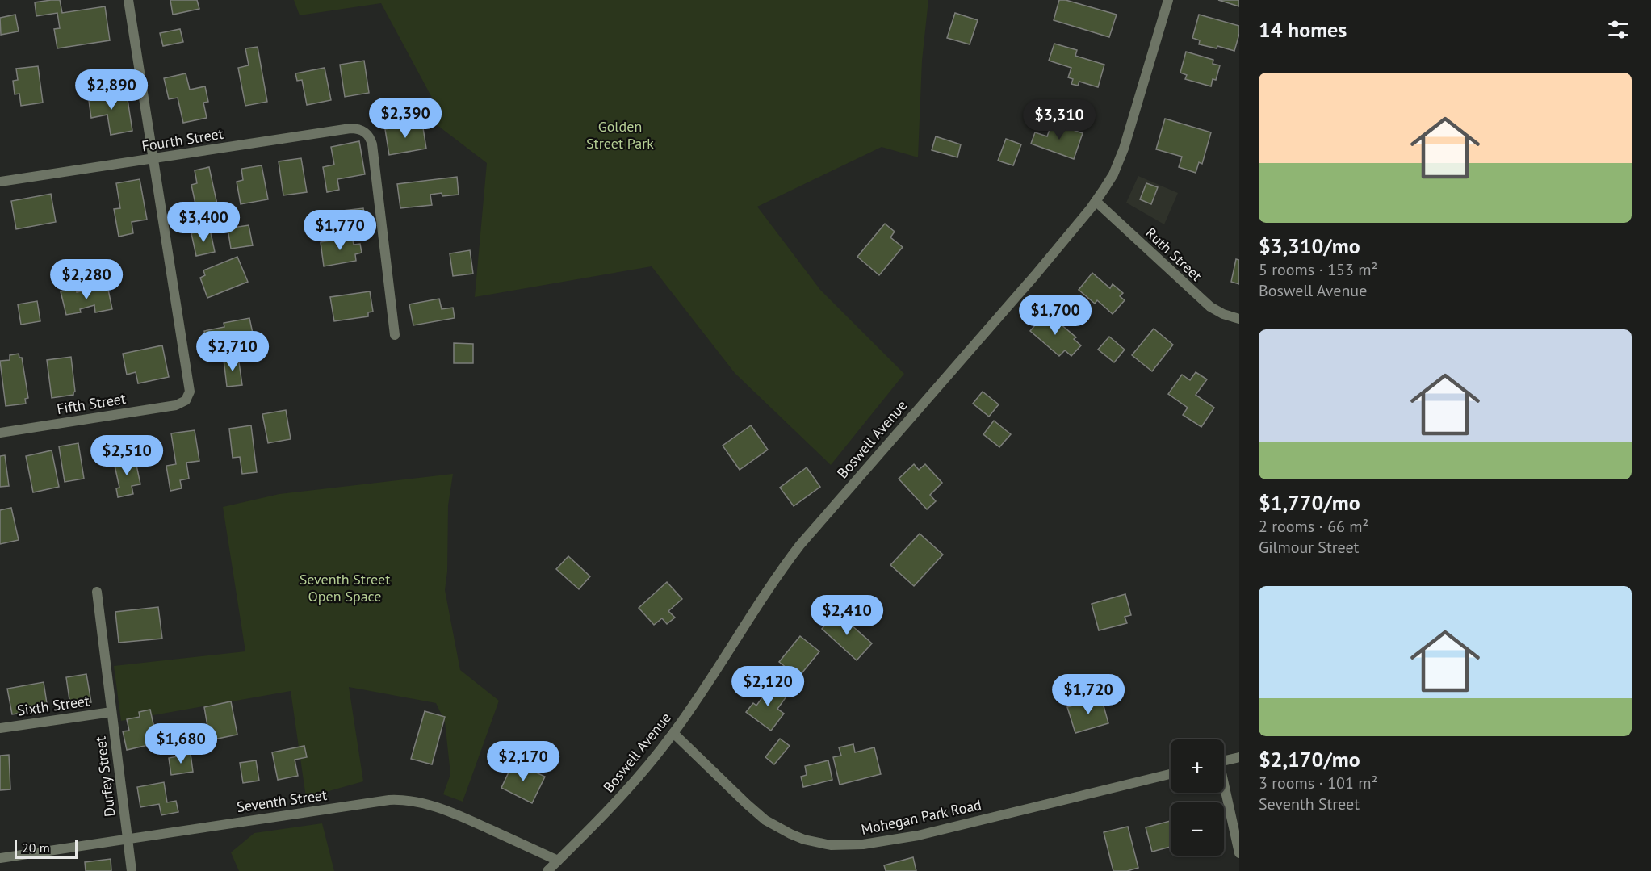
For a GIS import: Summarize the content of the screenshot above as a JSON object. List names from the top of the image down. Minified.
{"streets":{"street":["Fourth Street","Ruth Street","Fifth Street","Boswell Avenue","Sixth Street","Durfey Street","Seventh Street","Mohegan Park Road"]},"crossings":[["Fourth Street","Fifth Street"],["Ruth Street","Boswell Avenue"],["Boswell Avenue","Seventh Street"],["Boswell Avenue","Mohegan Park Road"],["Sixth Street","Durfey Street"],["Durfey Street","Seventh Street"]],"parks":["Golden Street Park","Seventh Street Open Space"],"scale_bar":"20 m","page":{"heading":"14 homes","list":[{"name":"$3,310/mo","note":"5 rooms · 153 m² · Boswell Avenue"},{"name":"$1,770/mo","note":"2 rooms · 66 m² · Gilmour Street"},{"name":"$2,170/mo","note":"3 rooms · 101 m² · Seventh Street"}],"price":["$2,890","$2,390","$3,310","$3,400","$1,770","$2,280","$1,700","$2,710","$2,510","$2,410","$2,120","$1,720","$1,680","$2,170"],"map_buttons":["+","−"],"scale":"20 m"}}
